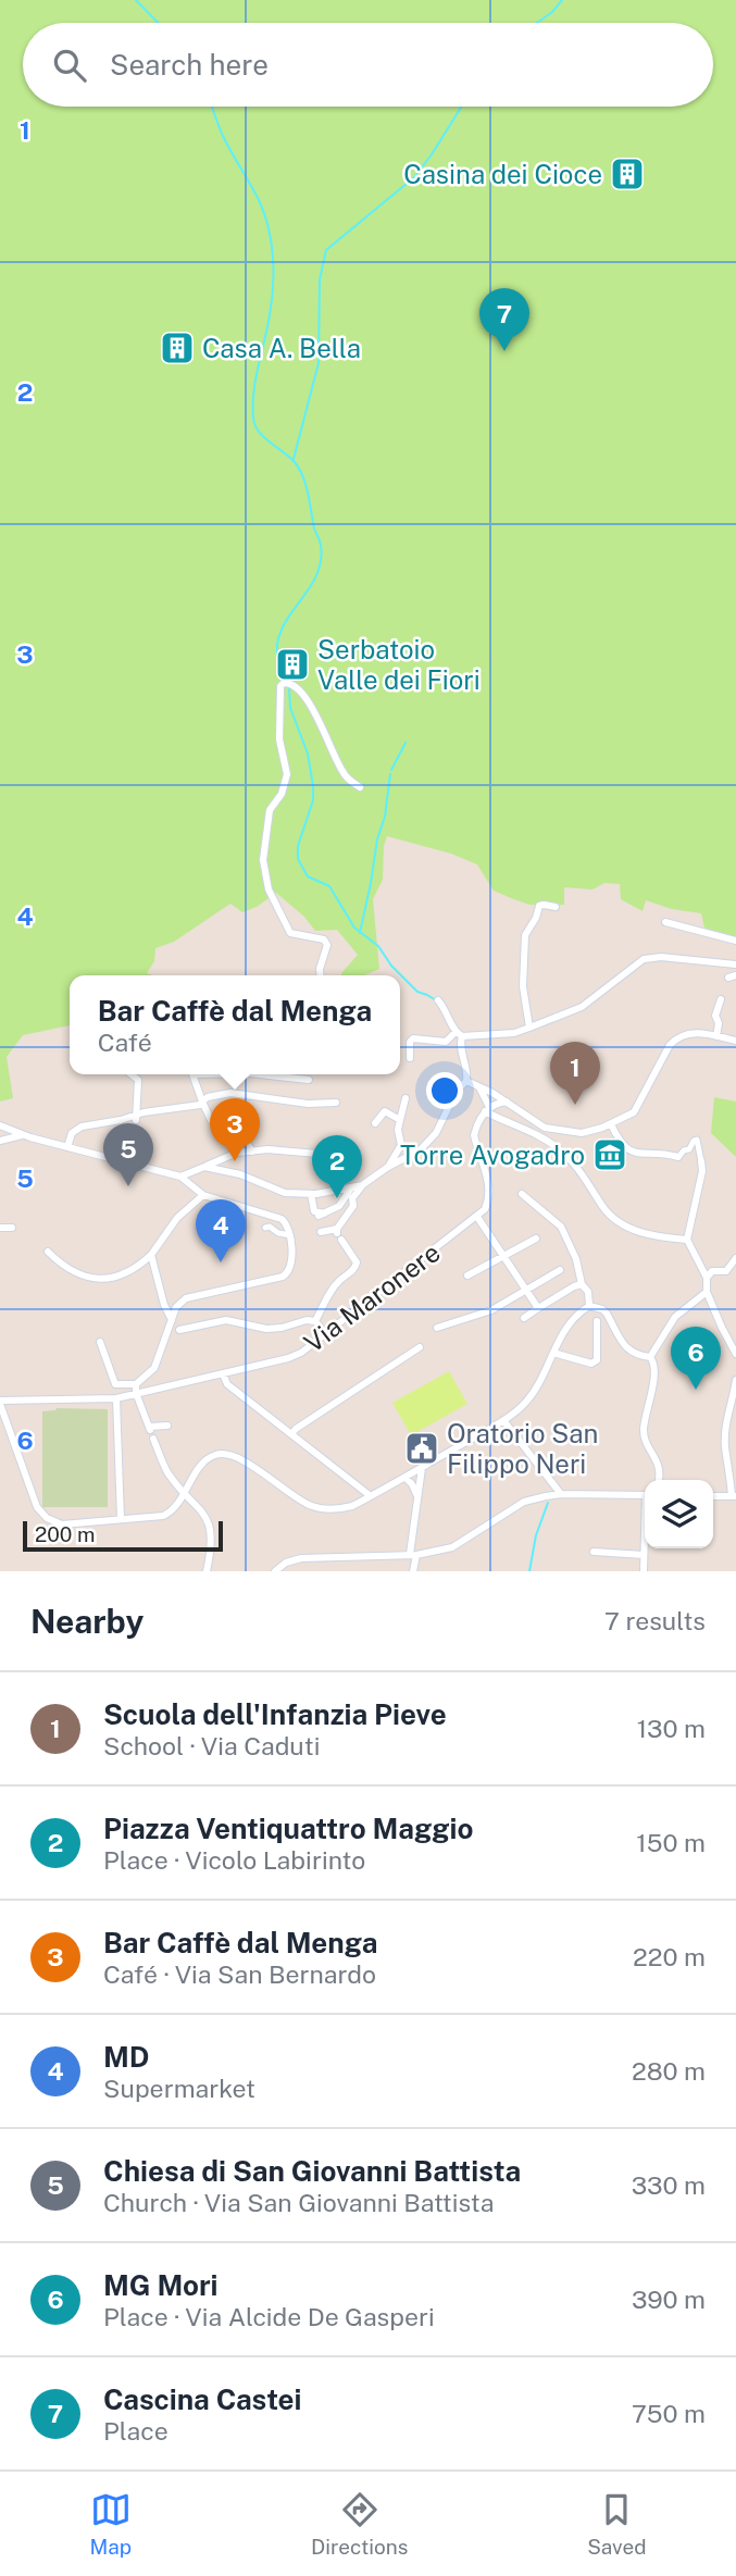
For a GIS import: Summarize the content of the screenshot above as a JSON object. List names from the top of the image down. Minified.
{"streets":{"street":["Via Maronere"]},"places":{"building":["Casina dei Cioce","Casa A. Bella","Serbatoio Valle dei Fiori"],"museum":["Torre Avogadro"],"public building":["Oratorio San Filippo Neri"]},"scale_bar":"200 m","page":{"search":"Search here","pins":["7","1","3","5","2","4","6"],"popup":["Bar Caffè dal Menga","Café"],"scale":"200 m","heading":["Nearby","7 results"],"list":[{"mark":"1","name":"Scuola dell'Infanzia Pieve","note":"School · Via Caduti","value":"130 m"},{"mark":"2","name":"Piazza Ventiquattro Maggio","note":"Place · Vicolo Labirinto","value":"150 m"},{"mark":"3","name":"Bar Caffè dal Menga","note":"Café · Via San Bernardo","value":"220 m"},{"mark":"4","name":"MD","note":"Supermarket","value":"280 m"},{"mark":"5","name":"Chiesa di San Giovanni Battista","note":"Church · Via San Giovanni Battista","value":"330 m"},{"mark":"6","name":"MG Mori","note":"Place · Via Alcide De Gasperi","value":"390 m"},{"mark":"7","name":"Cascina Castei","note":"Place","value":"750 m"}],"nav":["Map","Directions","Saved"]},"grid":{"rows":["1","2","3","4","5","6"]}}
